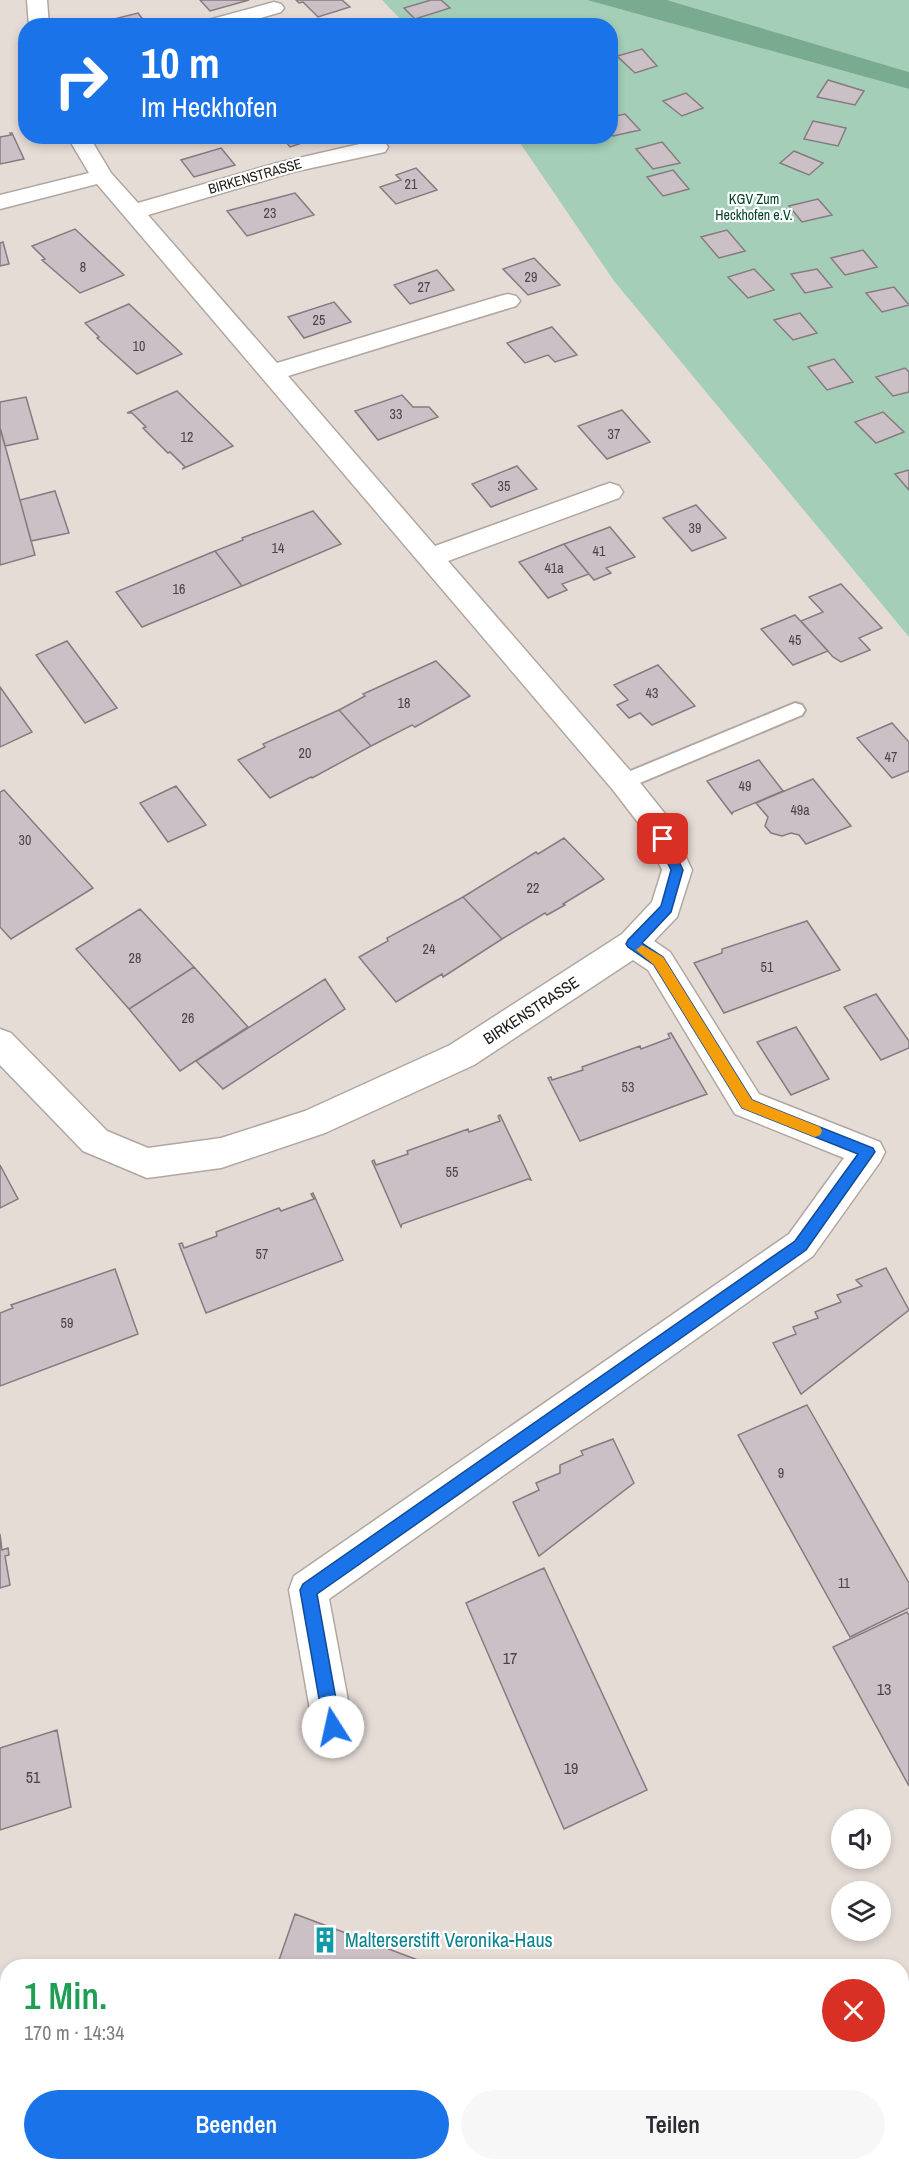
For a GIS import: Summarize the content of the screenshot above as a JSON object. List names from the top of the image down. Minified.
{"streets":{"street":["BIRKENSTRASSE"]},"parks":["KGV Zum Heckhofen e.V."],"places":{"building":["Malterserstift Veronika-Haus"]},"house_numbers":["21","23","8","29","27","25","10","33","37","12","35","39","14","41","41a","16","45","43","18","20","47","49","49a","30","22","24","28","51","26","53","55","57","59","9","11","17","13","19","51"],"page":{"turn":["10 m","Im Heckhofen"],"heading":["1 Min.","170 m · 14:34"],"buttons":["Beenden","Teilen"]}}
